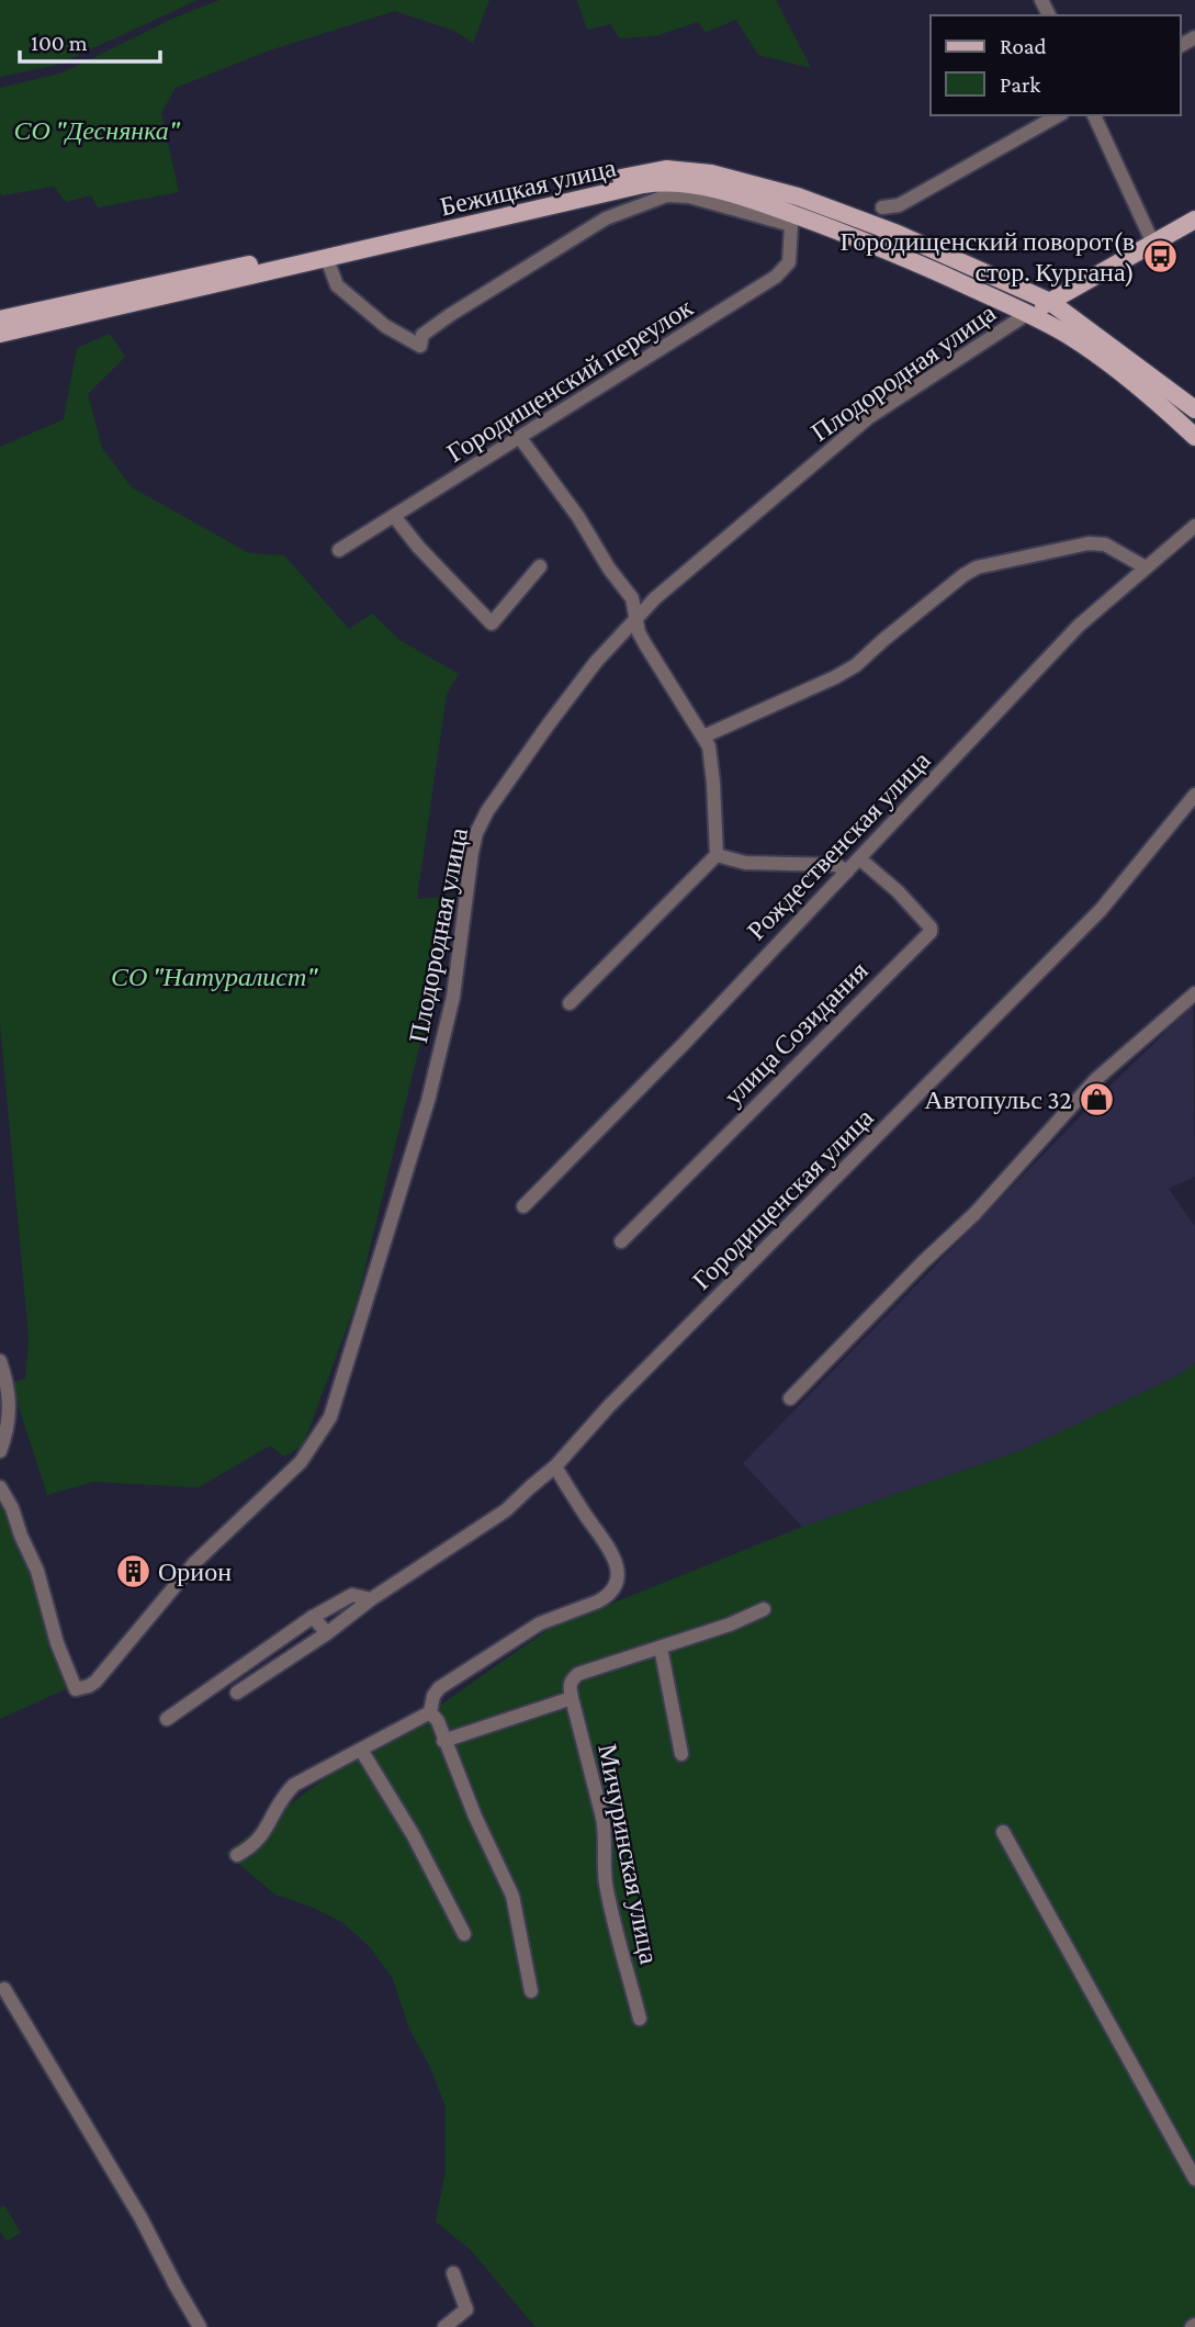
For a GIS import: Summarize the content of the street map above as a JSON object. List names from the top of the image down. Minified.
{"streets":{"main road":["Бежицкая улица"],"street":["Плодородная улица","Городищенский переулок","Рождественская улица","улица Созидания","Городищенская улица","Мичуринская улица"]},"crossings":[["Бежицкая улица","Плодородная улица"],["Бежицкая улица","Городищенский переулок"],["Рождественская улица","улица Созидания"]],"parks":["СО \"Деснянка\"","СО \"Натуралист\""],"places":{"bus stop":["Городищенский поворот(в стор. Кургана)"],"shop":["Автопульс 32"],"building":["Орион"]},"legend":["Road","Park"],"scale_bar":"100 m"}
